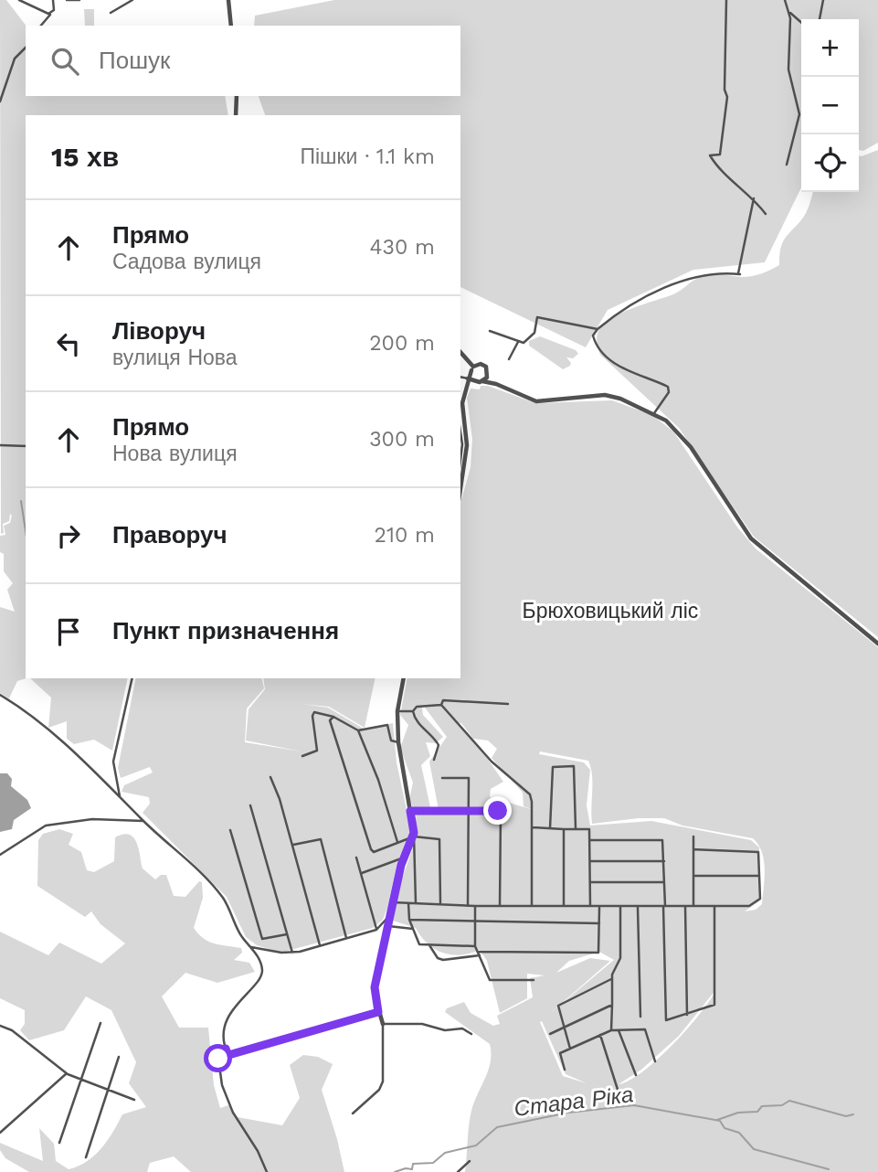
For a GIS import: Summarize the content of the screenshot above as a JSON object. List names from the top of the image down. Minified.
{"water":["Стара Ріка"],"parks":["Брюховицький ліс"],"page":{"map_buttons":["+","−"],"search":"Пошук","heading":["15 хв","Пішки · 1.1 km"],"list":[["Прямо","Садова вулиця","430 m"],["Ліворуч","вулиця Нова","200 m"],["Прямо","Нова вулиця","300 m"],["Праворуч","210 m"],"Пункт призначення"]}}
